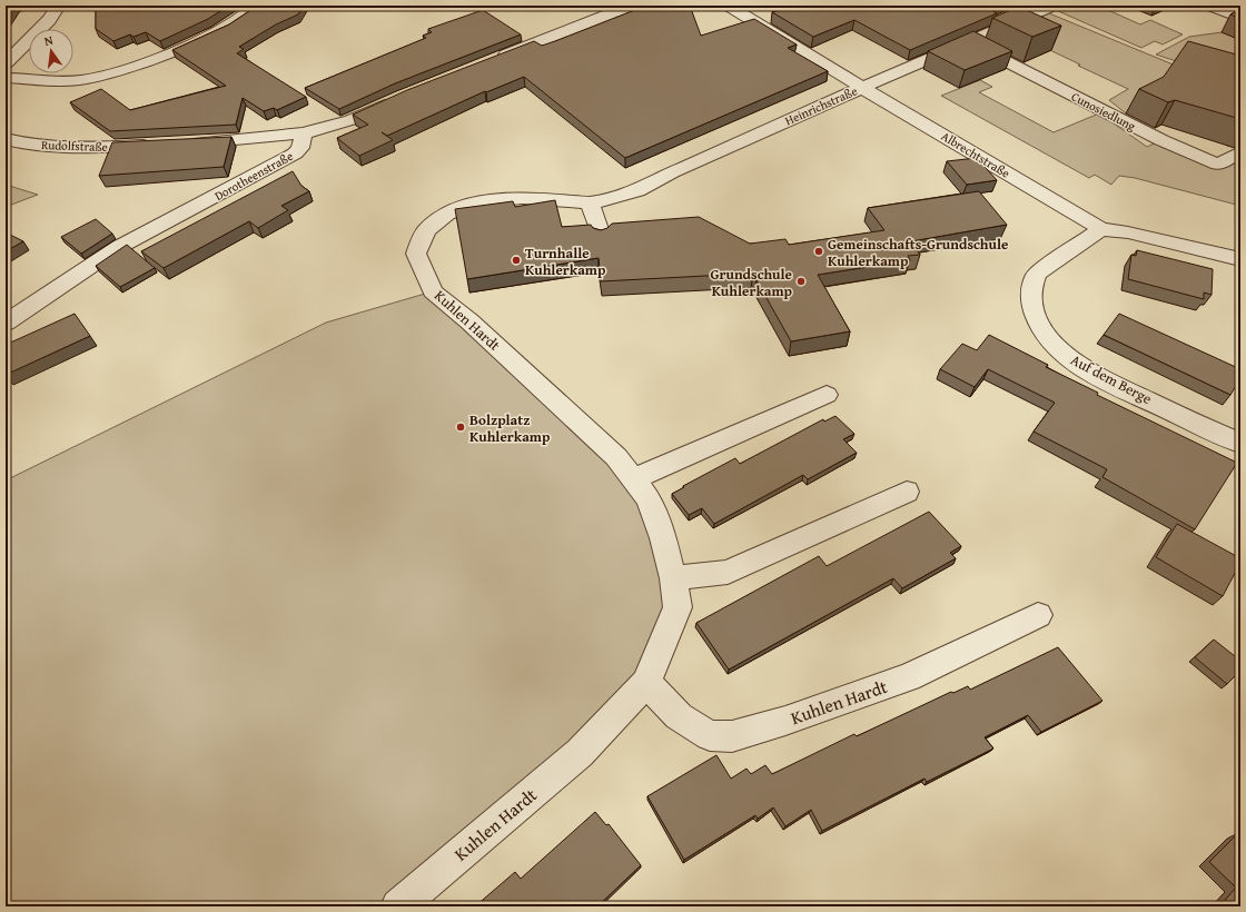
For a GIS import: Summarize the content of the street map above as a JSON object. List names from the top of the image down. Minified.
{"streets":{"street":["Heinrichstraße","Cunosiedlung","Rudolfstraße","Albrechtstraße","Dorotheenstraße","Kuhlen Hardt","Auf dem Berge"]},"crossings":[["Heinrichstraße","Cunosiedlung"],["Heinrichstraße","Albrechtstraße"],["Heinrichstraße","Kuhlen Hardt"],["Albrechtstraße","Auf dem Berge"]],"places":["Gemeinschafts-Grundschule Kuhlerkamp","Turnhalle Kuhlerkamp","Grundschule Kuhlerkamp","Bolzplatz Kuhlerkamp"],"north":"top"}
